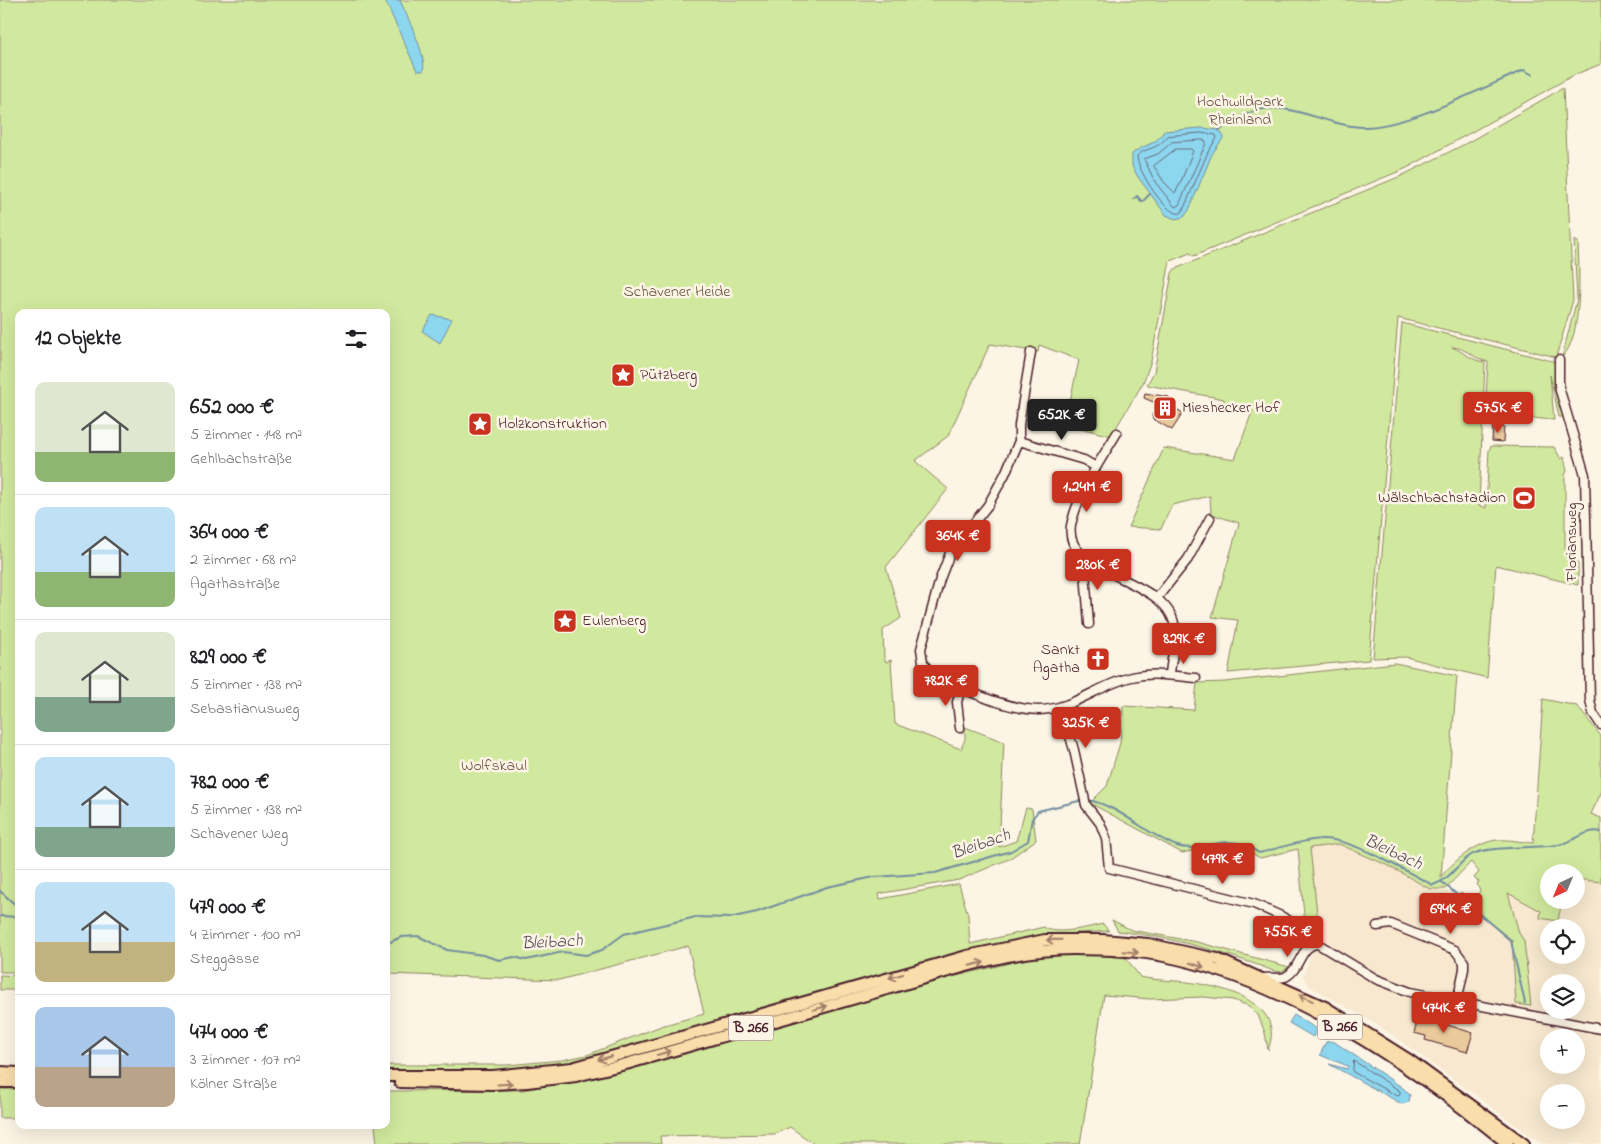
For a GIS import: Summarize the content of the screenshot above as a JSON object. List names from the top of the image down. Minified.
{"streets":{"main road":["B 266"],"street":["Floriansweg"]},"water":["Bleibach"],"parks":["Hochwildpark Rheinland","Schavener Heide","Wolfskaul"],"places":{"place":["Pützberg","Holzkonstruktion","Eulenberg"],"building":["Mieshecker Hof"],"sports":["Wälschbachstadion"],"church":["Sankt Agatha"]},"north":"bottom left","page":{"heading":"12 Objekte","list":[{"name":"652 000 €","note":"5 Zimmer · 148 m² · Gehlbachstraße"},{"name":"364 000 €","note":"2 Zimmer · 68 m² · Agathastraße"},{"name":"829 000 €","note":"5 Zimmer · 138 m² · Sebastianusweg"},{"name":"782 000 €","note":"5 Zimmer · 138 m² · Schavener Weg"},{"name":"479 000 €","note":"4 Zimmer · 100 m² · Steggasse"},{"name":"474 000 €","note":"3 Zimmer · 107 m² · Kölner Straße"}],"price":["575K €","652K €","1.24M €","364K €","280K €","829K €","782K €","325K €","479K €","694K €","755K €","474K €"],"map_buttons":["+","−"]}}
